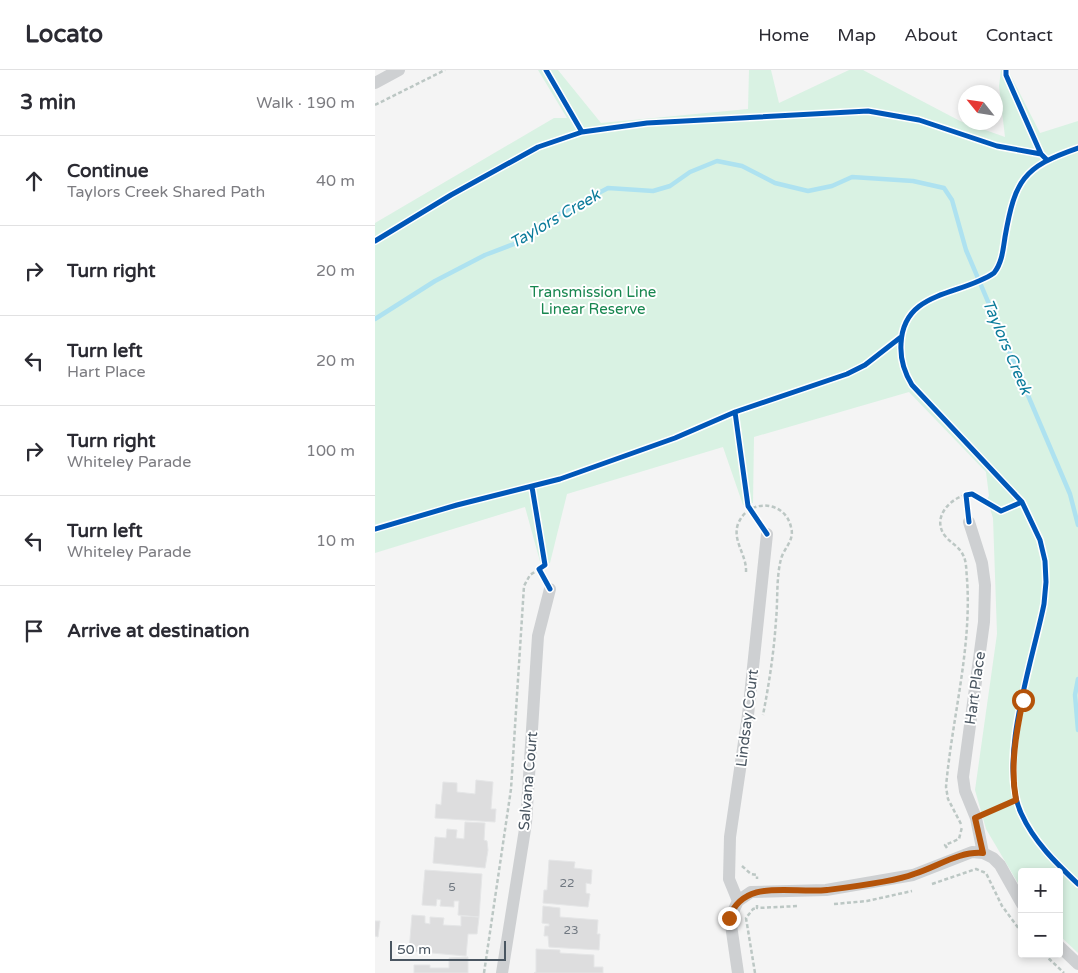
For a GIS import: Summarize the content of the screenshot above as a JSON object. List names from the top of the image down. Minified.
{"streets":{"street":["Hart Place","Lindsay Court","Salvana Court"]},"water":["Taylors Creek"],"parks":["Transmission Line Linear Reserve"],"house_numbers":["22","5","23"],"scale_bar":"50 m","north":"top left","page":{"header":"Locato","nav":["Home","Map","About","Contact"],"heading":["3 min","Walk · 190 m"],"list":[["Continue","Taylors Creek Shared Path","40 m"],["Turn right","20 m"],["Turn left","Hart Place","20 m"],["Turn right","Whiteley Parade","100 m"],["Turn left","Whiteley Parade","10 m"],"Arrive at destination"],"map_buttons":["+","−"],"scale":"50 m"}}
